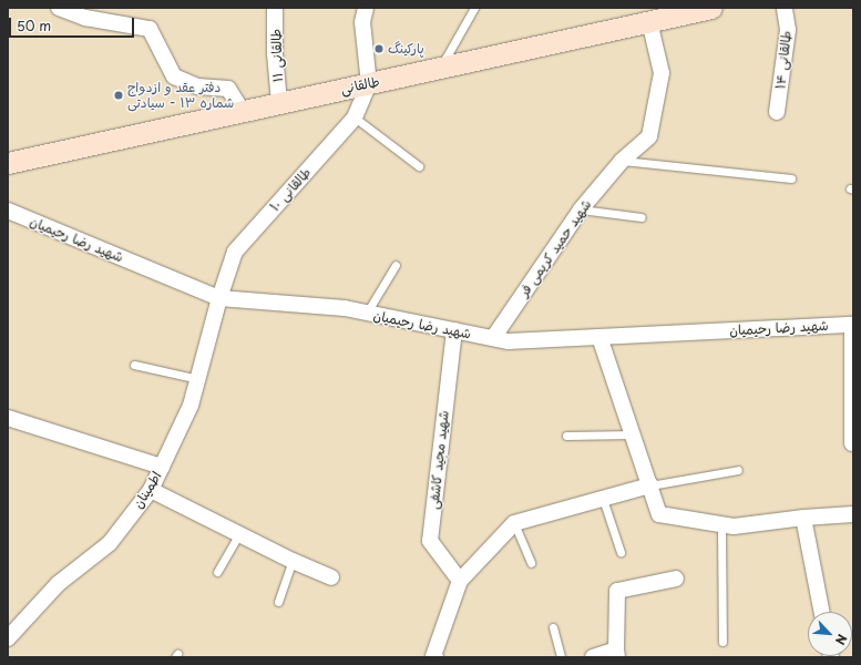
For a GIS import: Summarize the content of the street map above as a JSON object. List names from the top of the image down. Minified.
{"streets":{"main road":["طالقانی"],"street":["طالقانی ۱۱","طالقانی ۱۴","طالقانی ۱۰","شهید رضا رحیمیان","شهید حمید کریمی فر","شهید مجید کاشفی","اطمینان"]},"crossings":[["طالقانی ۱۱","طالقانی"],["طالقانی","طالقانی ۱۰"],["طالقانی","شهید حمید کریمی فر"],["طالقانی ۱۰","شهید رضا رحیمیان"],["طالقانی ۱۰","اطمینان"],["شهید رضا رحیمیان","شهید حمید کریمی فر"],["شهید رضا رحیمیان","شهید مجید کاشفی"],["شهید رضا رحیمیان","اطمینان"]],"places":["پارکینگ","دفتر عقد و ازدواج شماره ۱۳ - سیادتی"],"scale_bar":"50 m","north":"bottom right"}
